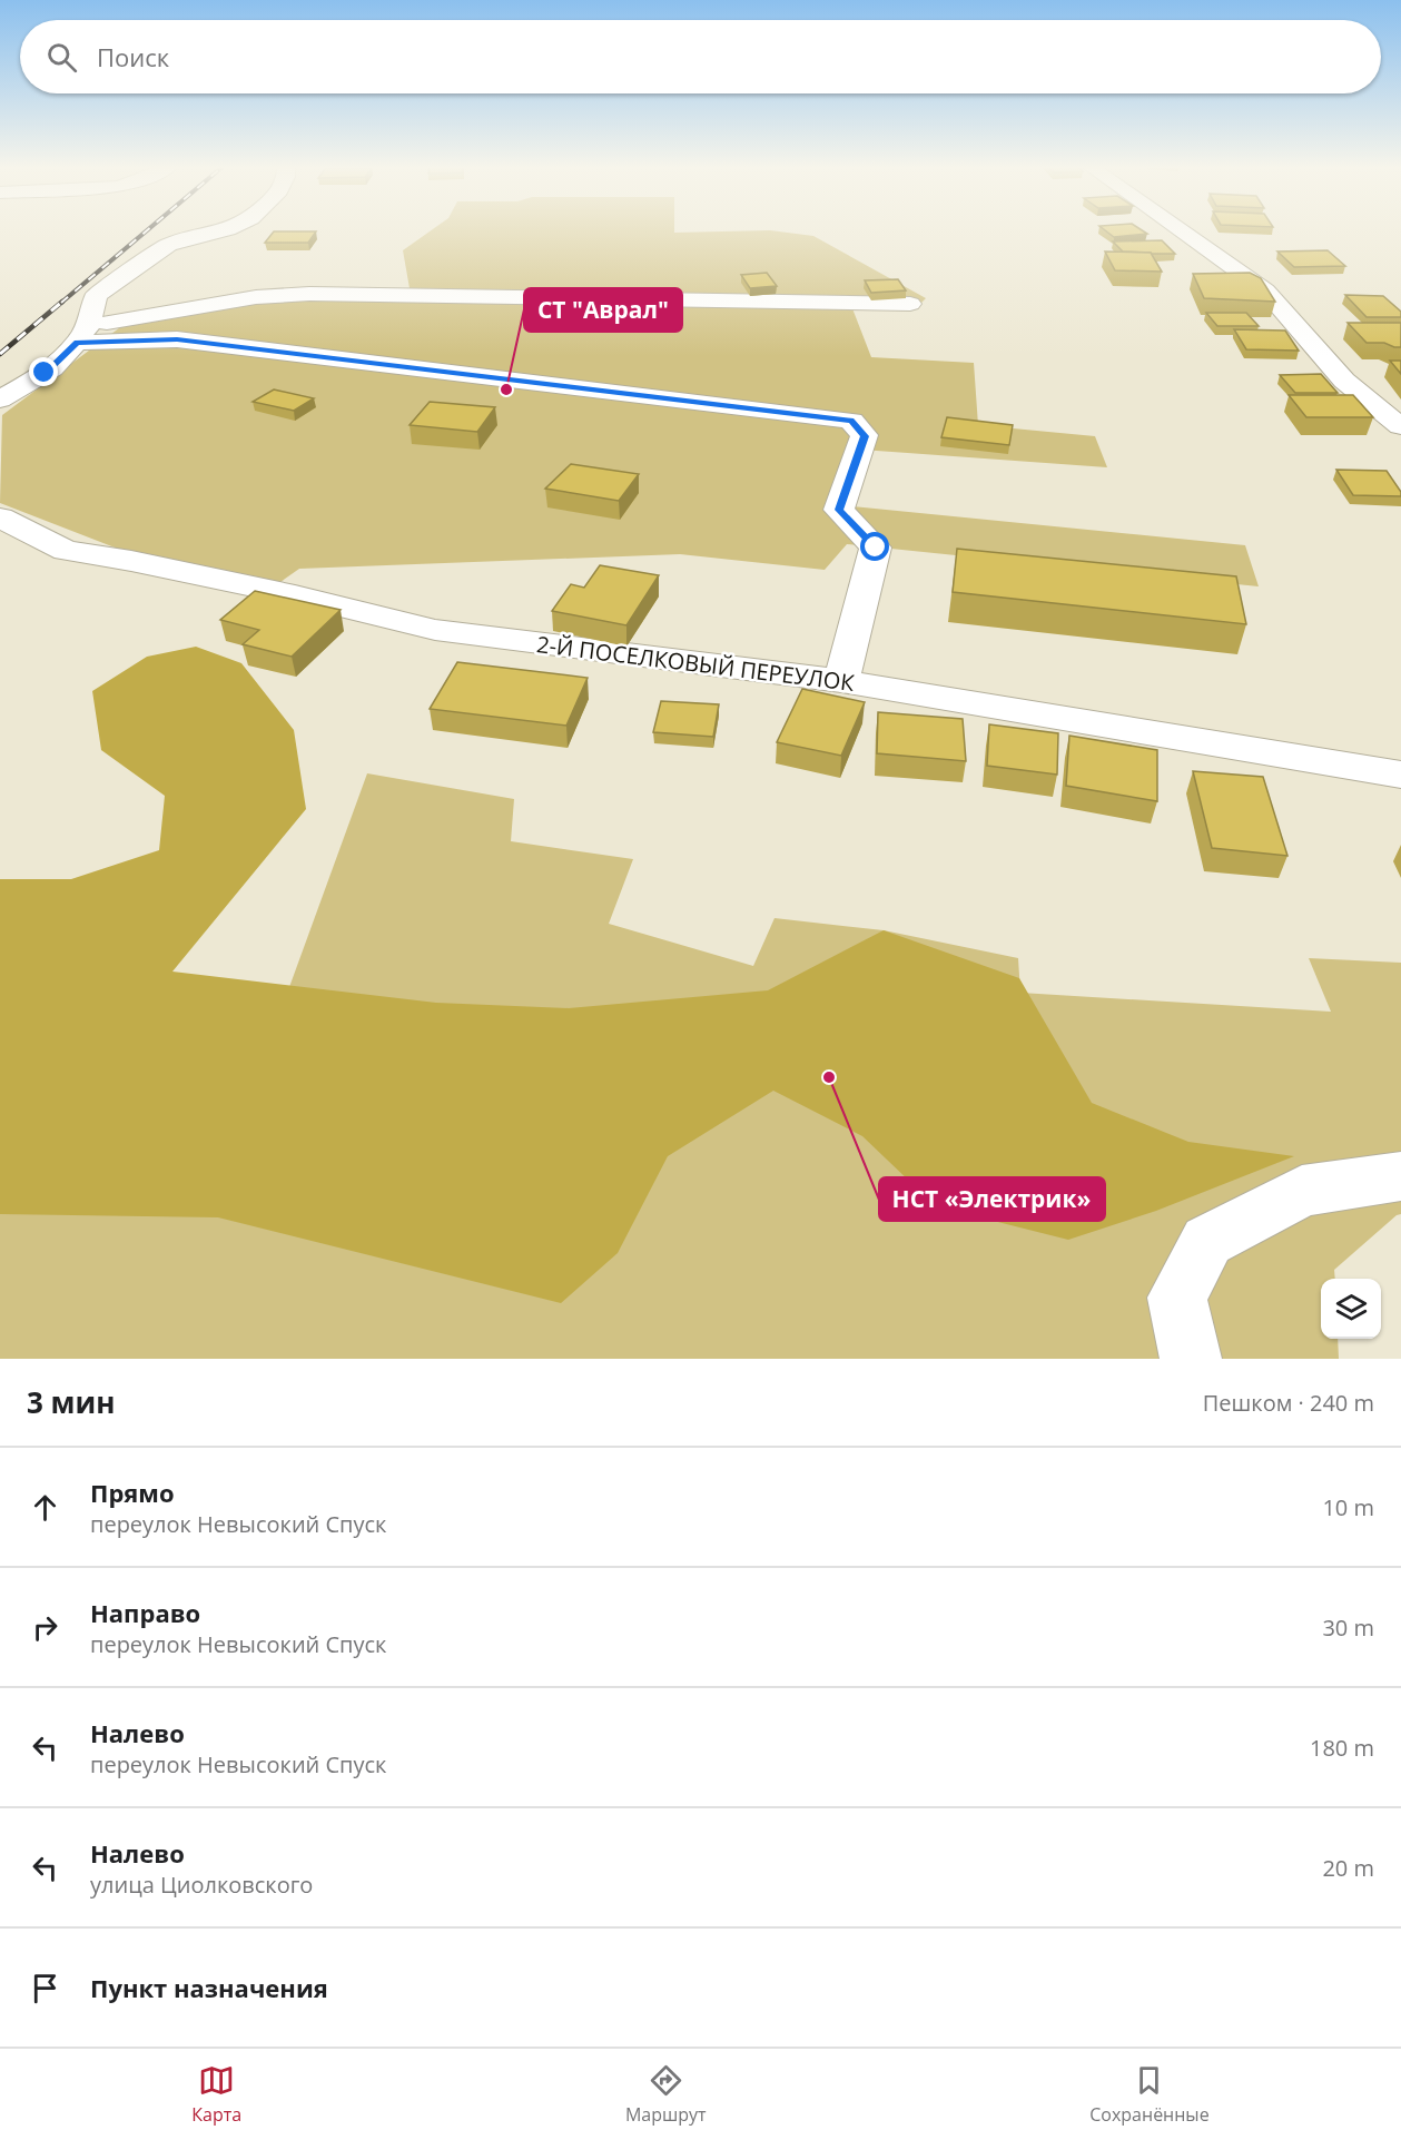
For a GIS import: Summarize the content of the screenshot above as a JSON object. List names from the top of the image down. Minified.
{"streets":{"street":["2-Й ПОСЕЛКОВЫЙ ПЕРЕУЛОК"]},"places":["СТ \"Аврал\"","НСТ «Электрик»"],"page":{"search":"Поиск","heading":["3 мин","Пешком · 240 m"],"list":[["Прямо","переулок Невысокий Спуск","10 m"],["Направо","переулок Невысокий Спуск","30 m"],["Налево","переулок Невысокий Спуск","180 m"],["Налево","улица Циолковского","20 m"],"Пункт назначения"],"nav":["Карта","Маршрут","Сохранённые"]}}
